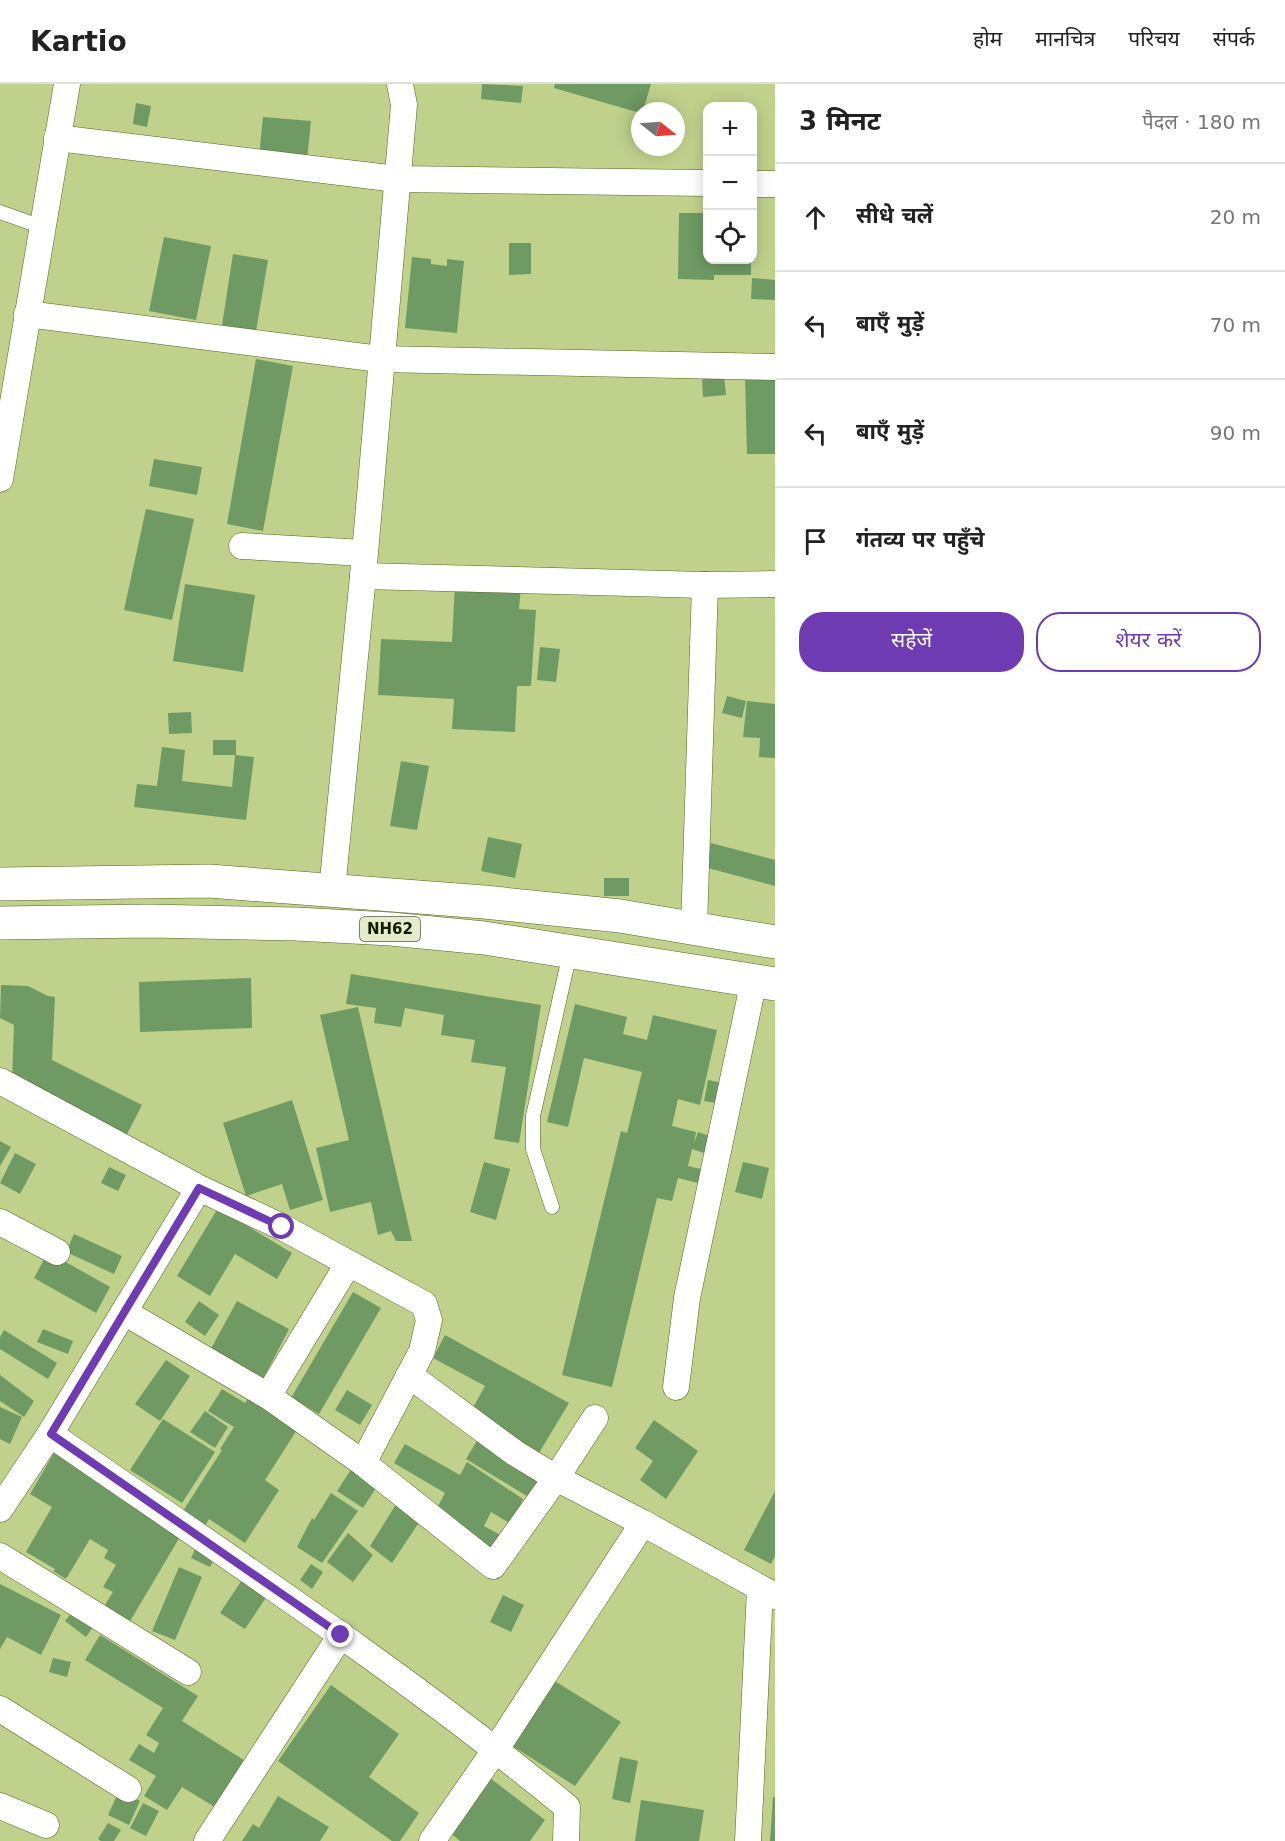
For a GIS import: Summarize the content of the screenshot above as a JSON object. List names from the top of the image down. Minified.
{"streets":{"highway":["NH62"]},"north":"right","page":{"header":"Kartio","nav":["होम","मानचित्र","परिचय","संपर्क"],"heading":["3 मिनट","पैदल · 180 m"],"map_buttons":["+","−"],"list":[["सीधे चलें","20 m"],["बाएँ मुड़ें","70 m"],["बाएँ मुड़ें","90 m"],"गंतव्य पर पहुँचे"],"buttons":["सहेजें","शेयर करें"]}}
